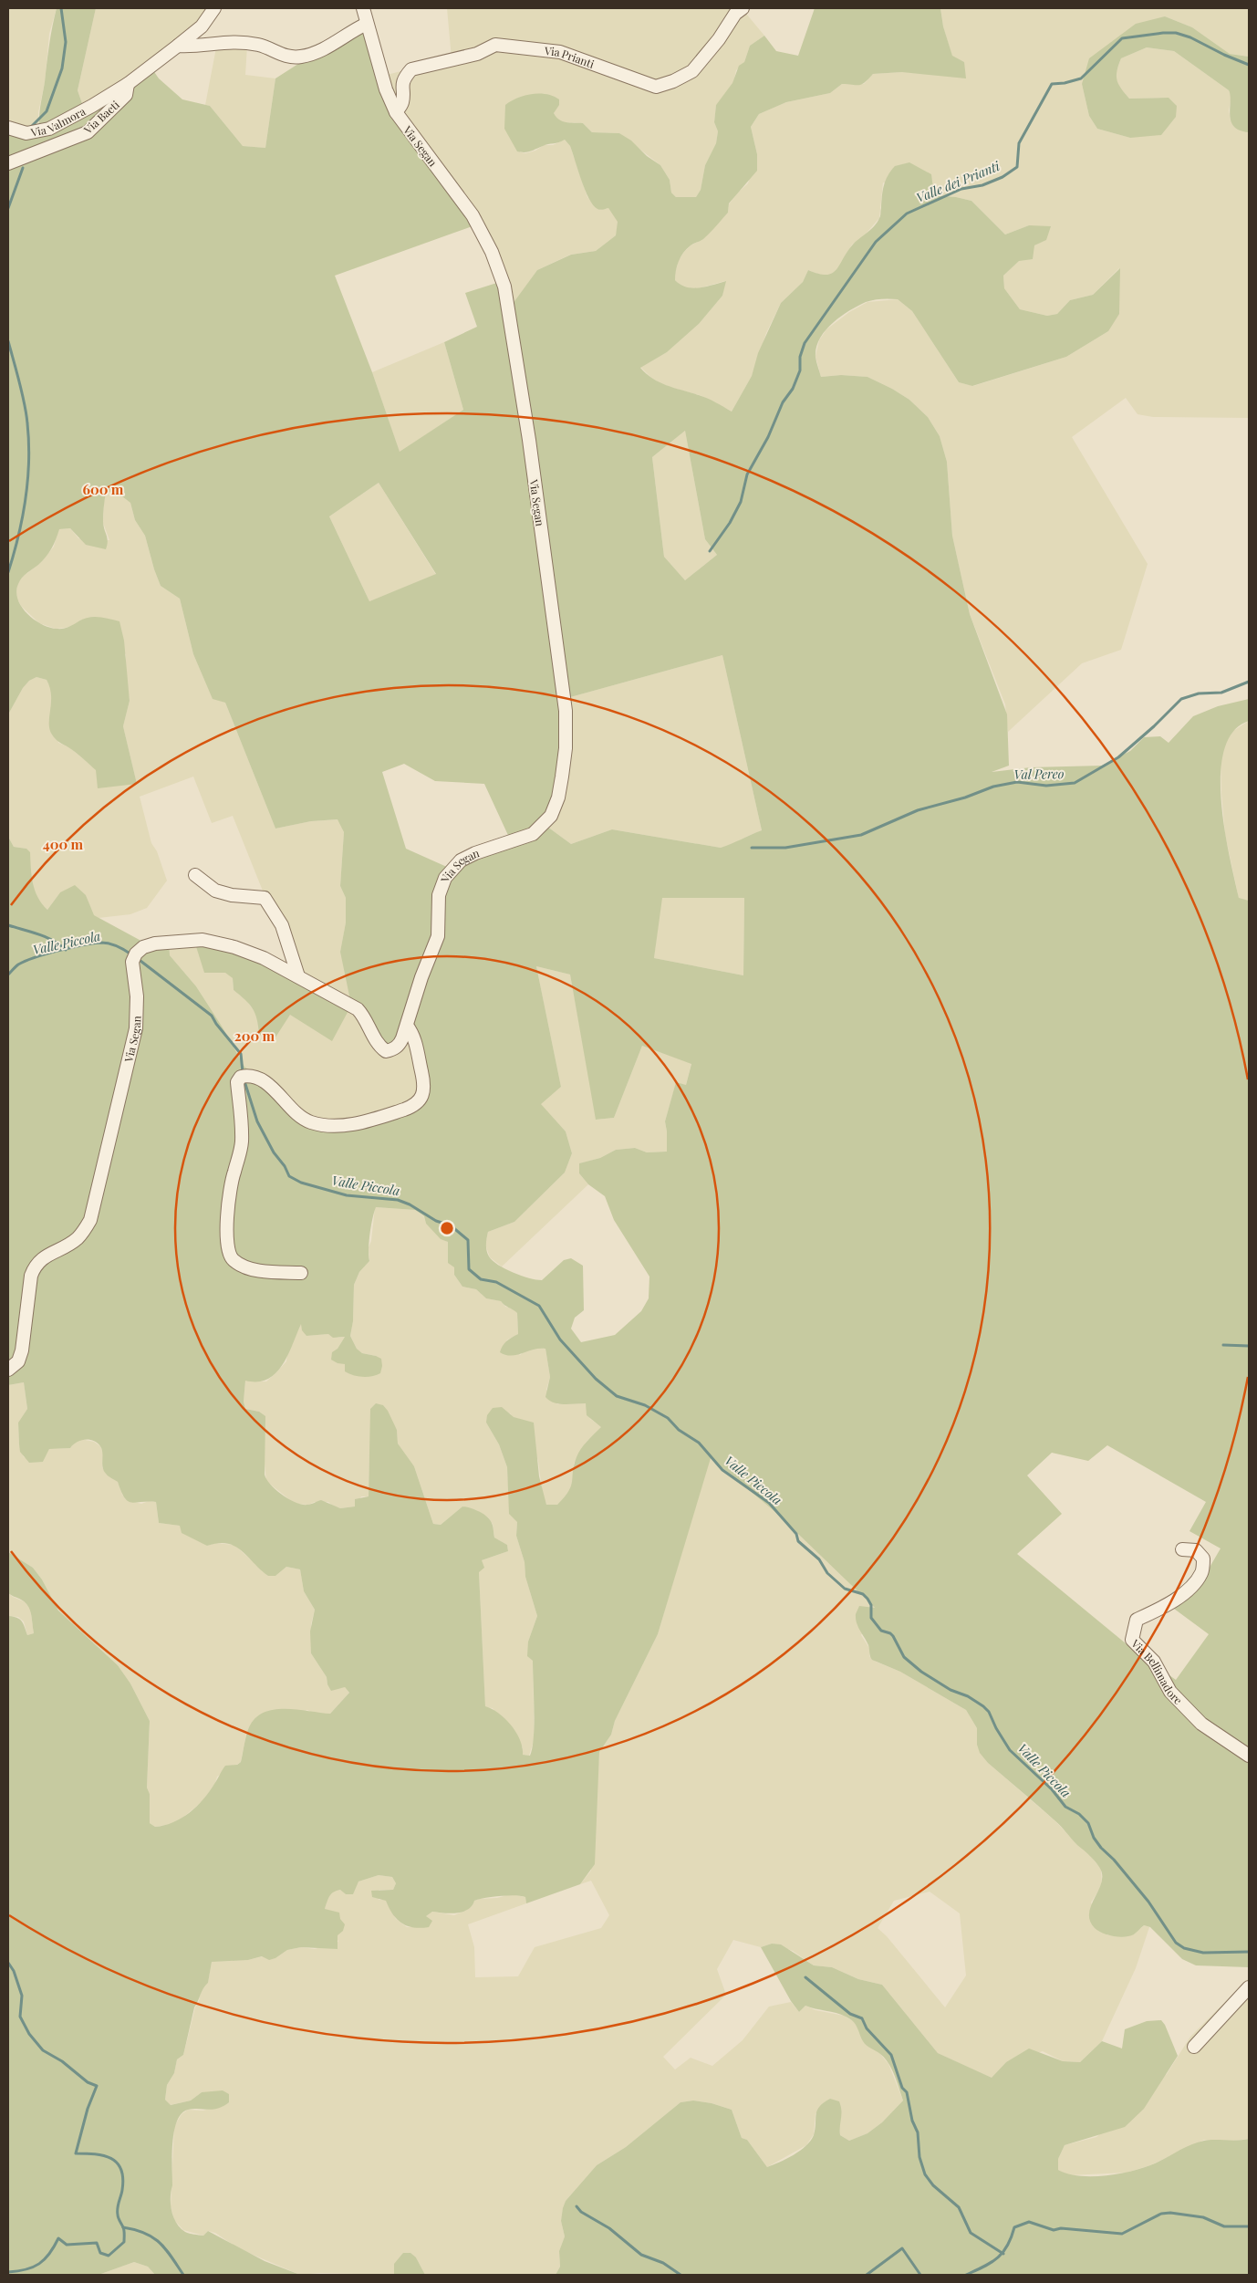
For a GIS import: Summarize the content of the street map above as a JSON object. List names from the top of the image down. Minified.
{"streets":{"street":["Via Prianti","Via Baeti","Via Valmora","Via Segan","Via Bellimadore"]},"crossings":[["Via Prianti","Via Segan"],["Via Baeti","Via Valmora"]],"water":["Valle dei Prianti","Val Pereo","Valle Piccola"],"rings":["600 m","400 m","200 m"]}
